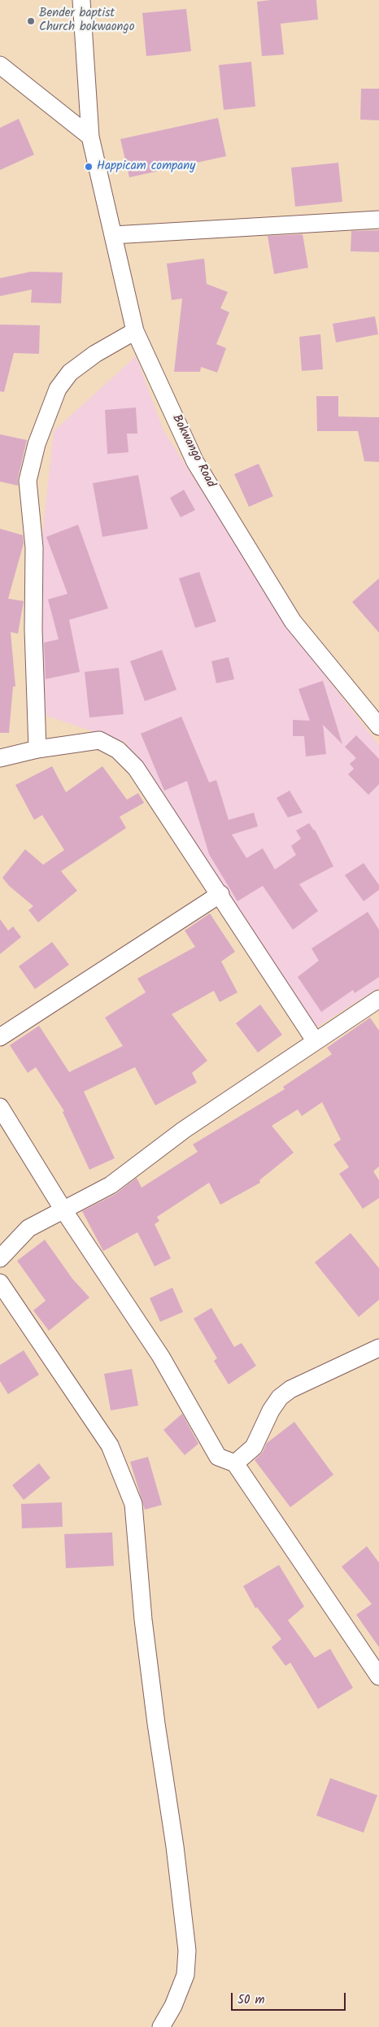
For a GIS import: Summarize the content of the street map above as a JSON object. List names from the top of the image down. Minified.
{"streets":{"street":["Bokwango Road"]},"places":["Bender baptist Church bokwaongo","Happicam company"],"scale_bar":"50 m"}
